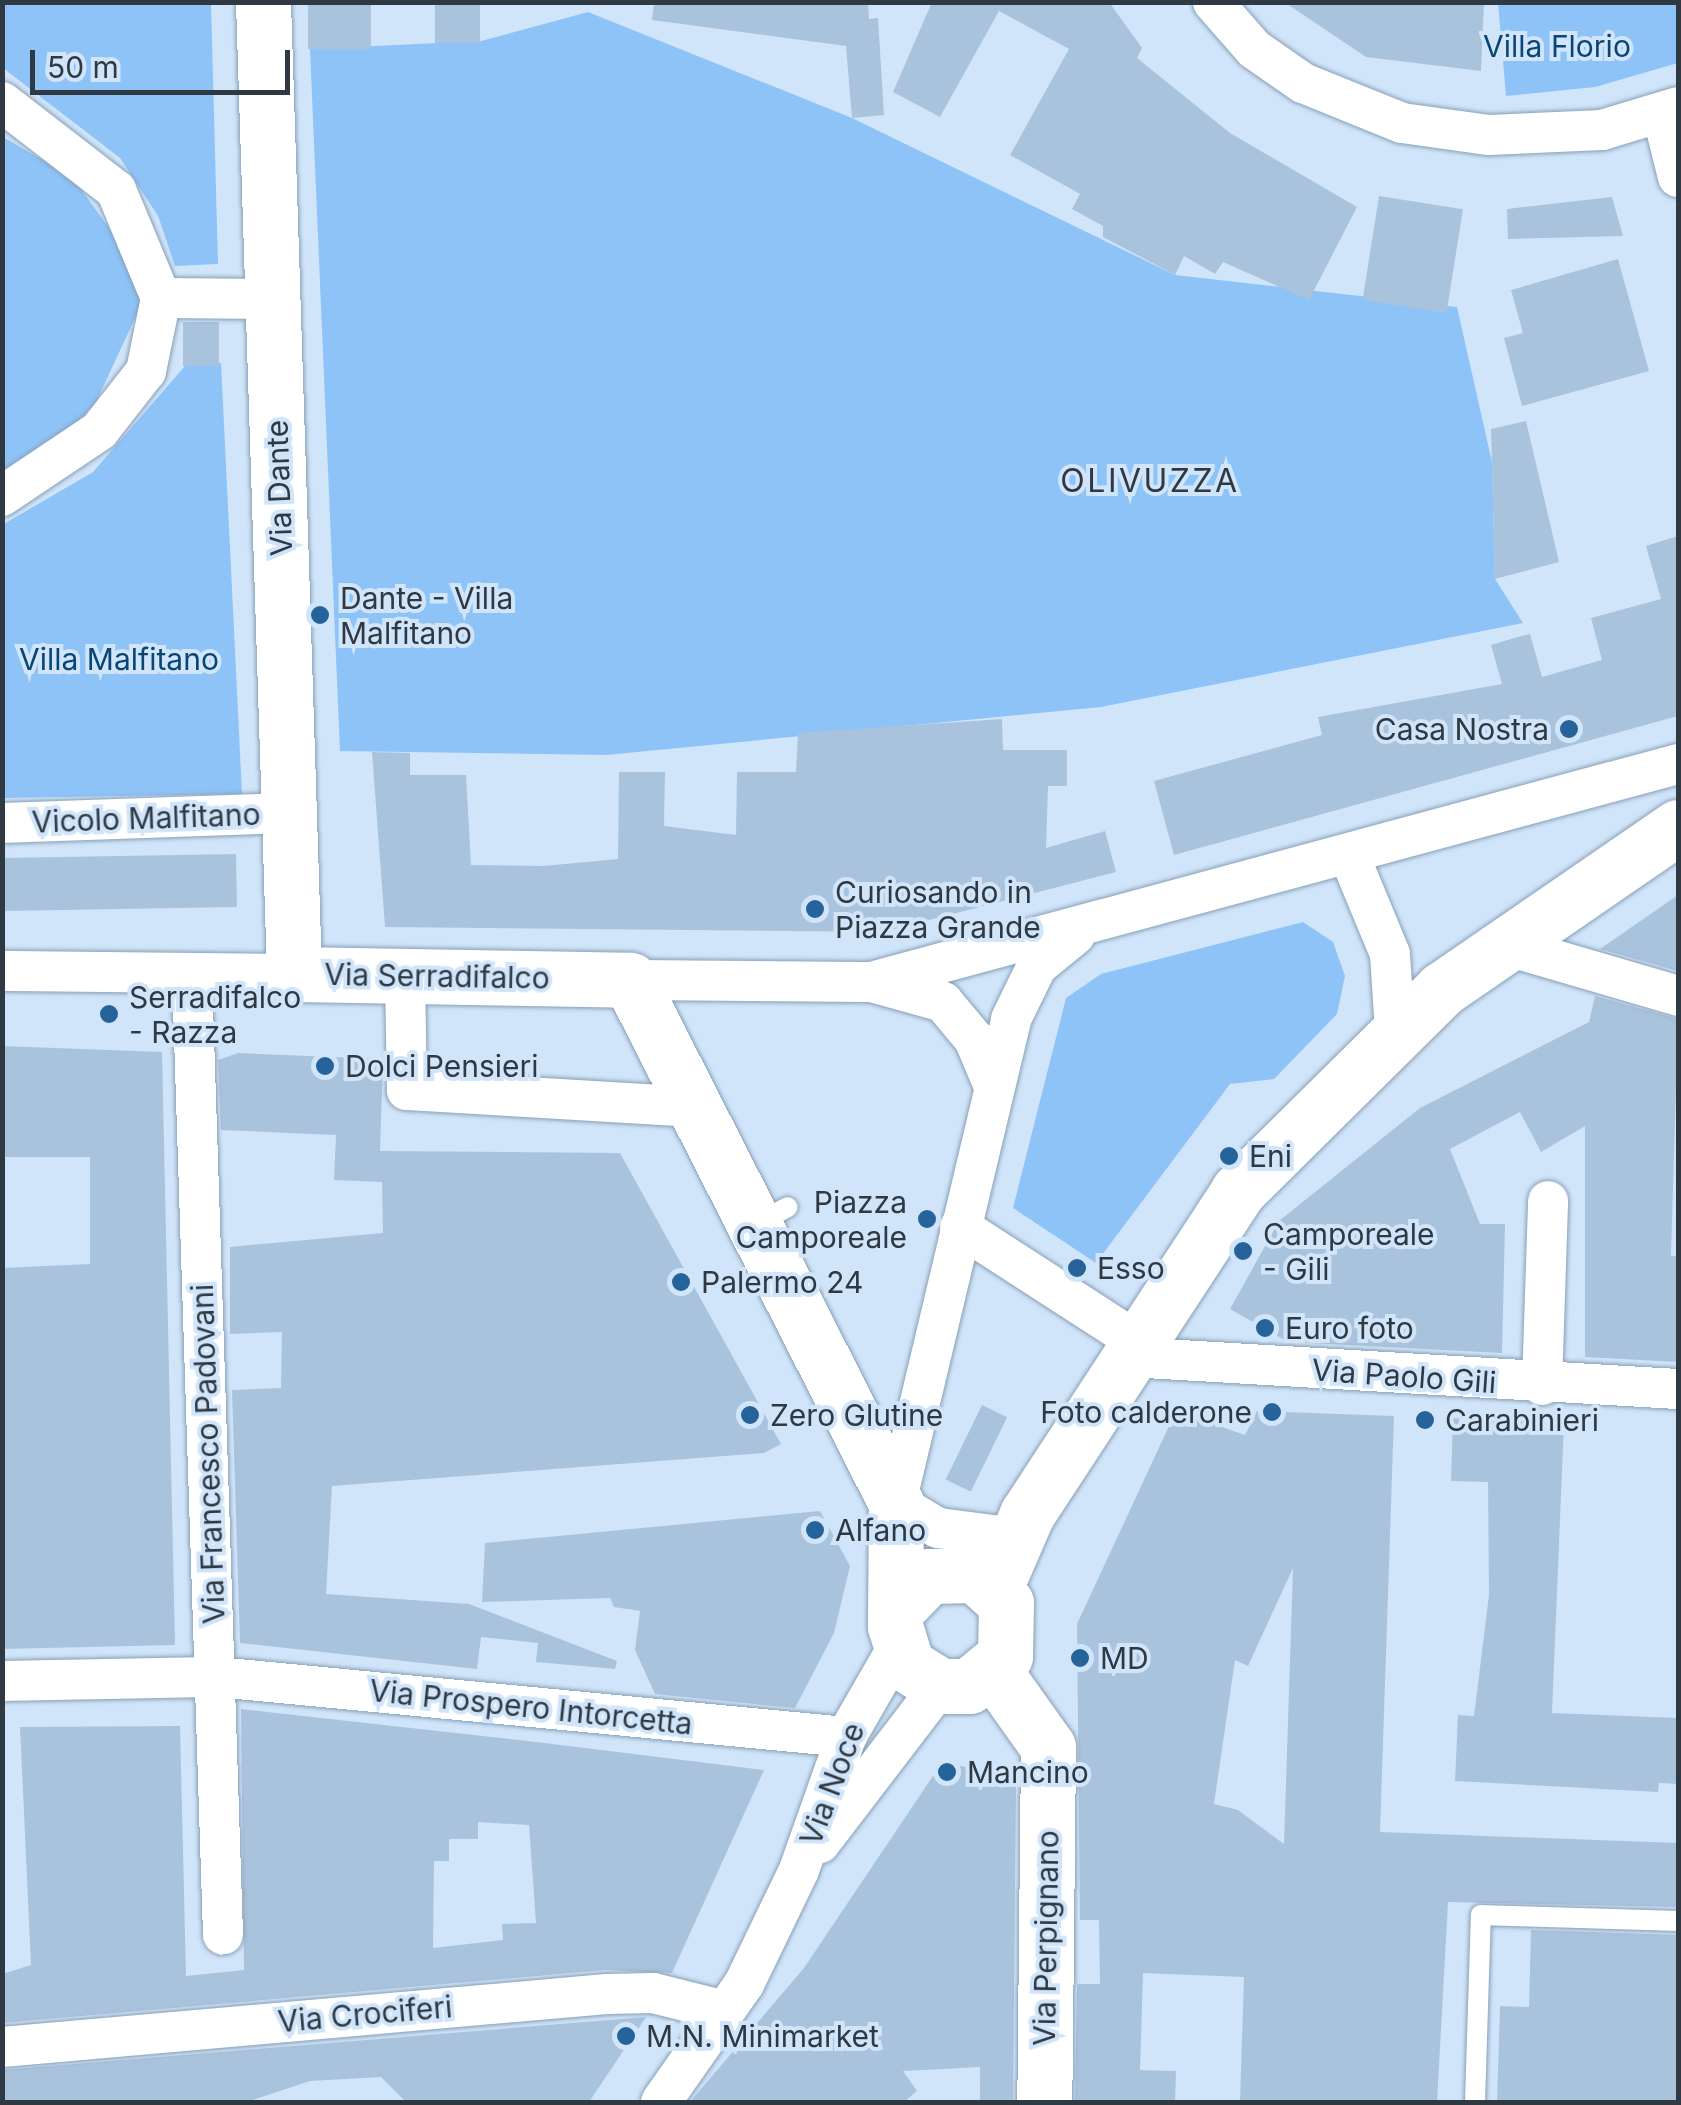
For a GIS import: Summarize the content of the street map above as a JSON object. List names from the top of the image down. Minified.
{"streets":{"street":["Via Dante","Vicolo Malfitano","Via Serradifalco","Via Paolo Gili","Via Francesco Padovani","Via Prospero Intorcetta","Via Noce","Via Perpignano","Via Crociferi"]},"crossings":[["Via Dante","Vicolo Malfitano"],["Via Dante","Via Serradifalco"],["Via Serradifalco","Via Francesco Padovani"],["Via Francesco Padovani","Via Prospero Intorcetta"],["Via Prospero Intorcetta","Via Noce"],["Via Noce","Via Perpignano"],["Via Noce","Via Crociferi"]],"districts":["OLIVUZZA"],"parks":["Villa Florio","Villa Malfitano"],"places":["Dante - Villa Malfitano","Casa Nostra","Curiosando in Piazza Grande","Serradifalco - Razza","Dolci Pensieri","Eni","Piazza Camporeale","Camporeale - Gili","Esso","Palermo 24","Euro foto","Foto calderone","Zero Glutine","Carabinieri","Alfano","MD","Mancino","M.N. Minimarket"],"scale_bar":"50 m"}
